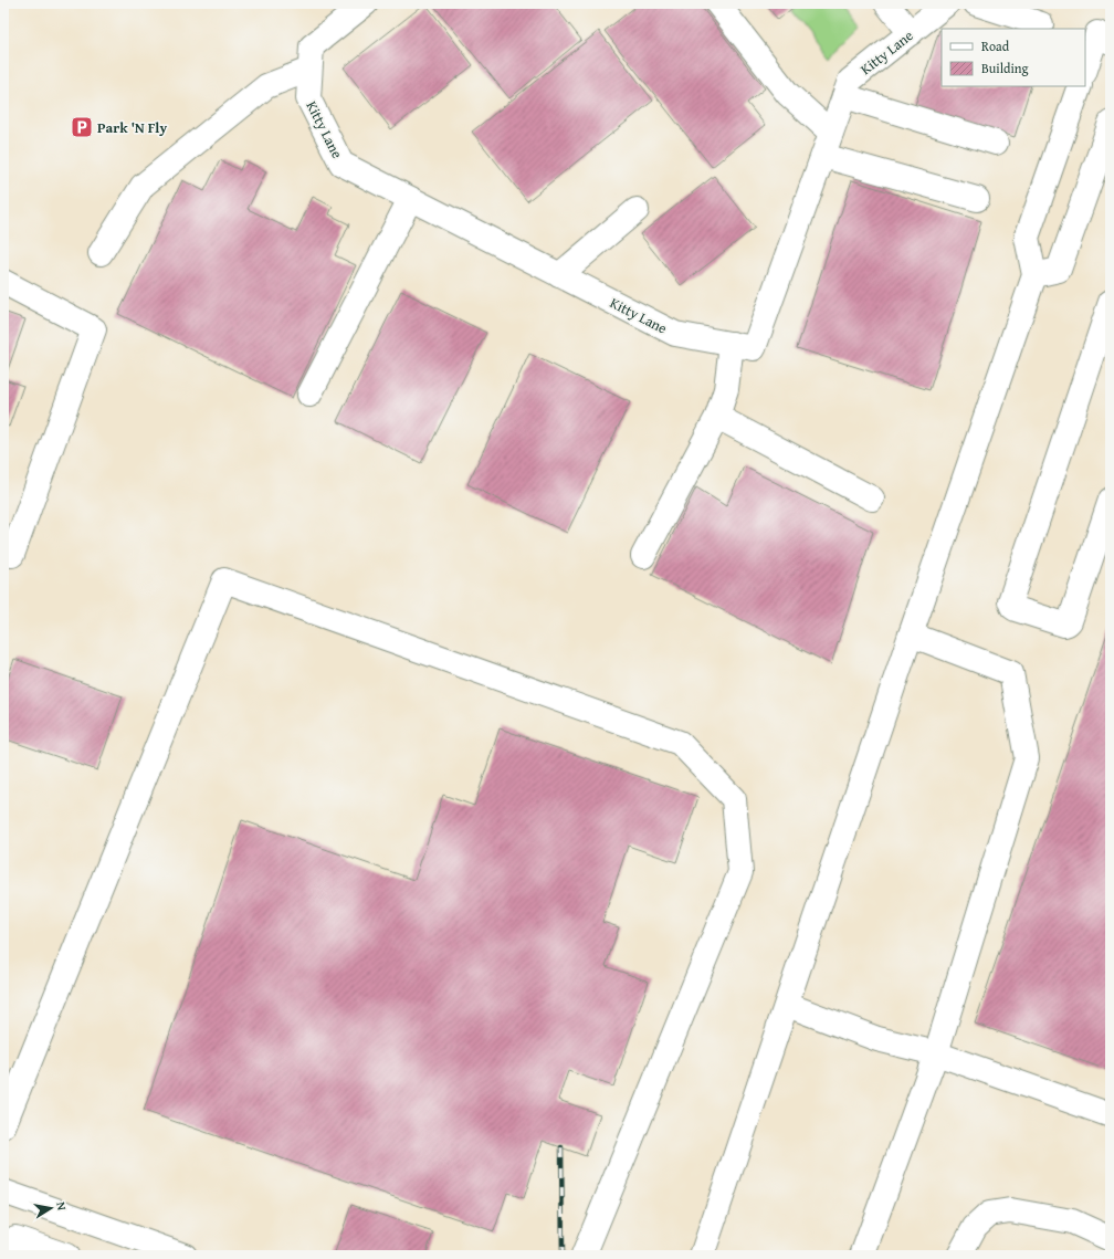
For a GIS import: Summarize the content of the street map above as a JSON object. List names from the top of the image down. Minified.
{"streets":{"street":["Kitty Lane"]},"places":{"parking":["Park 'N Fly"]},"legend":["Road","Building"],"north":"right"}
